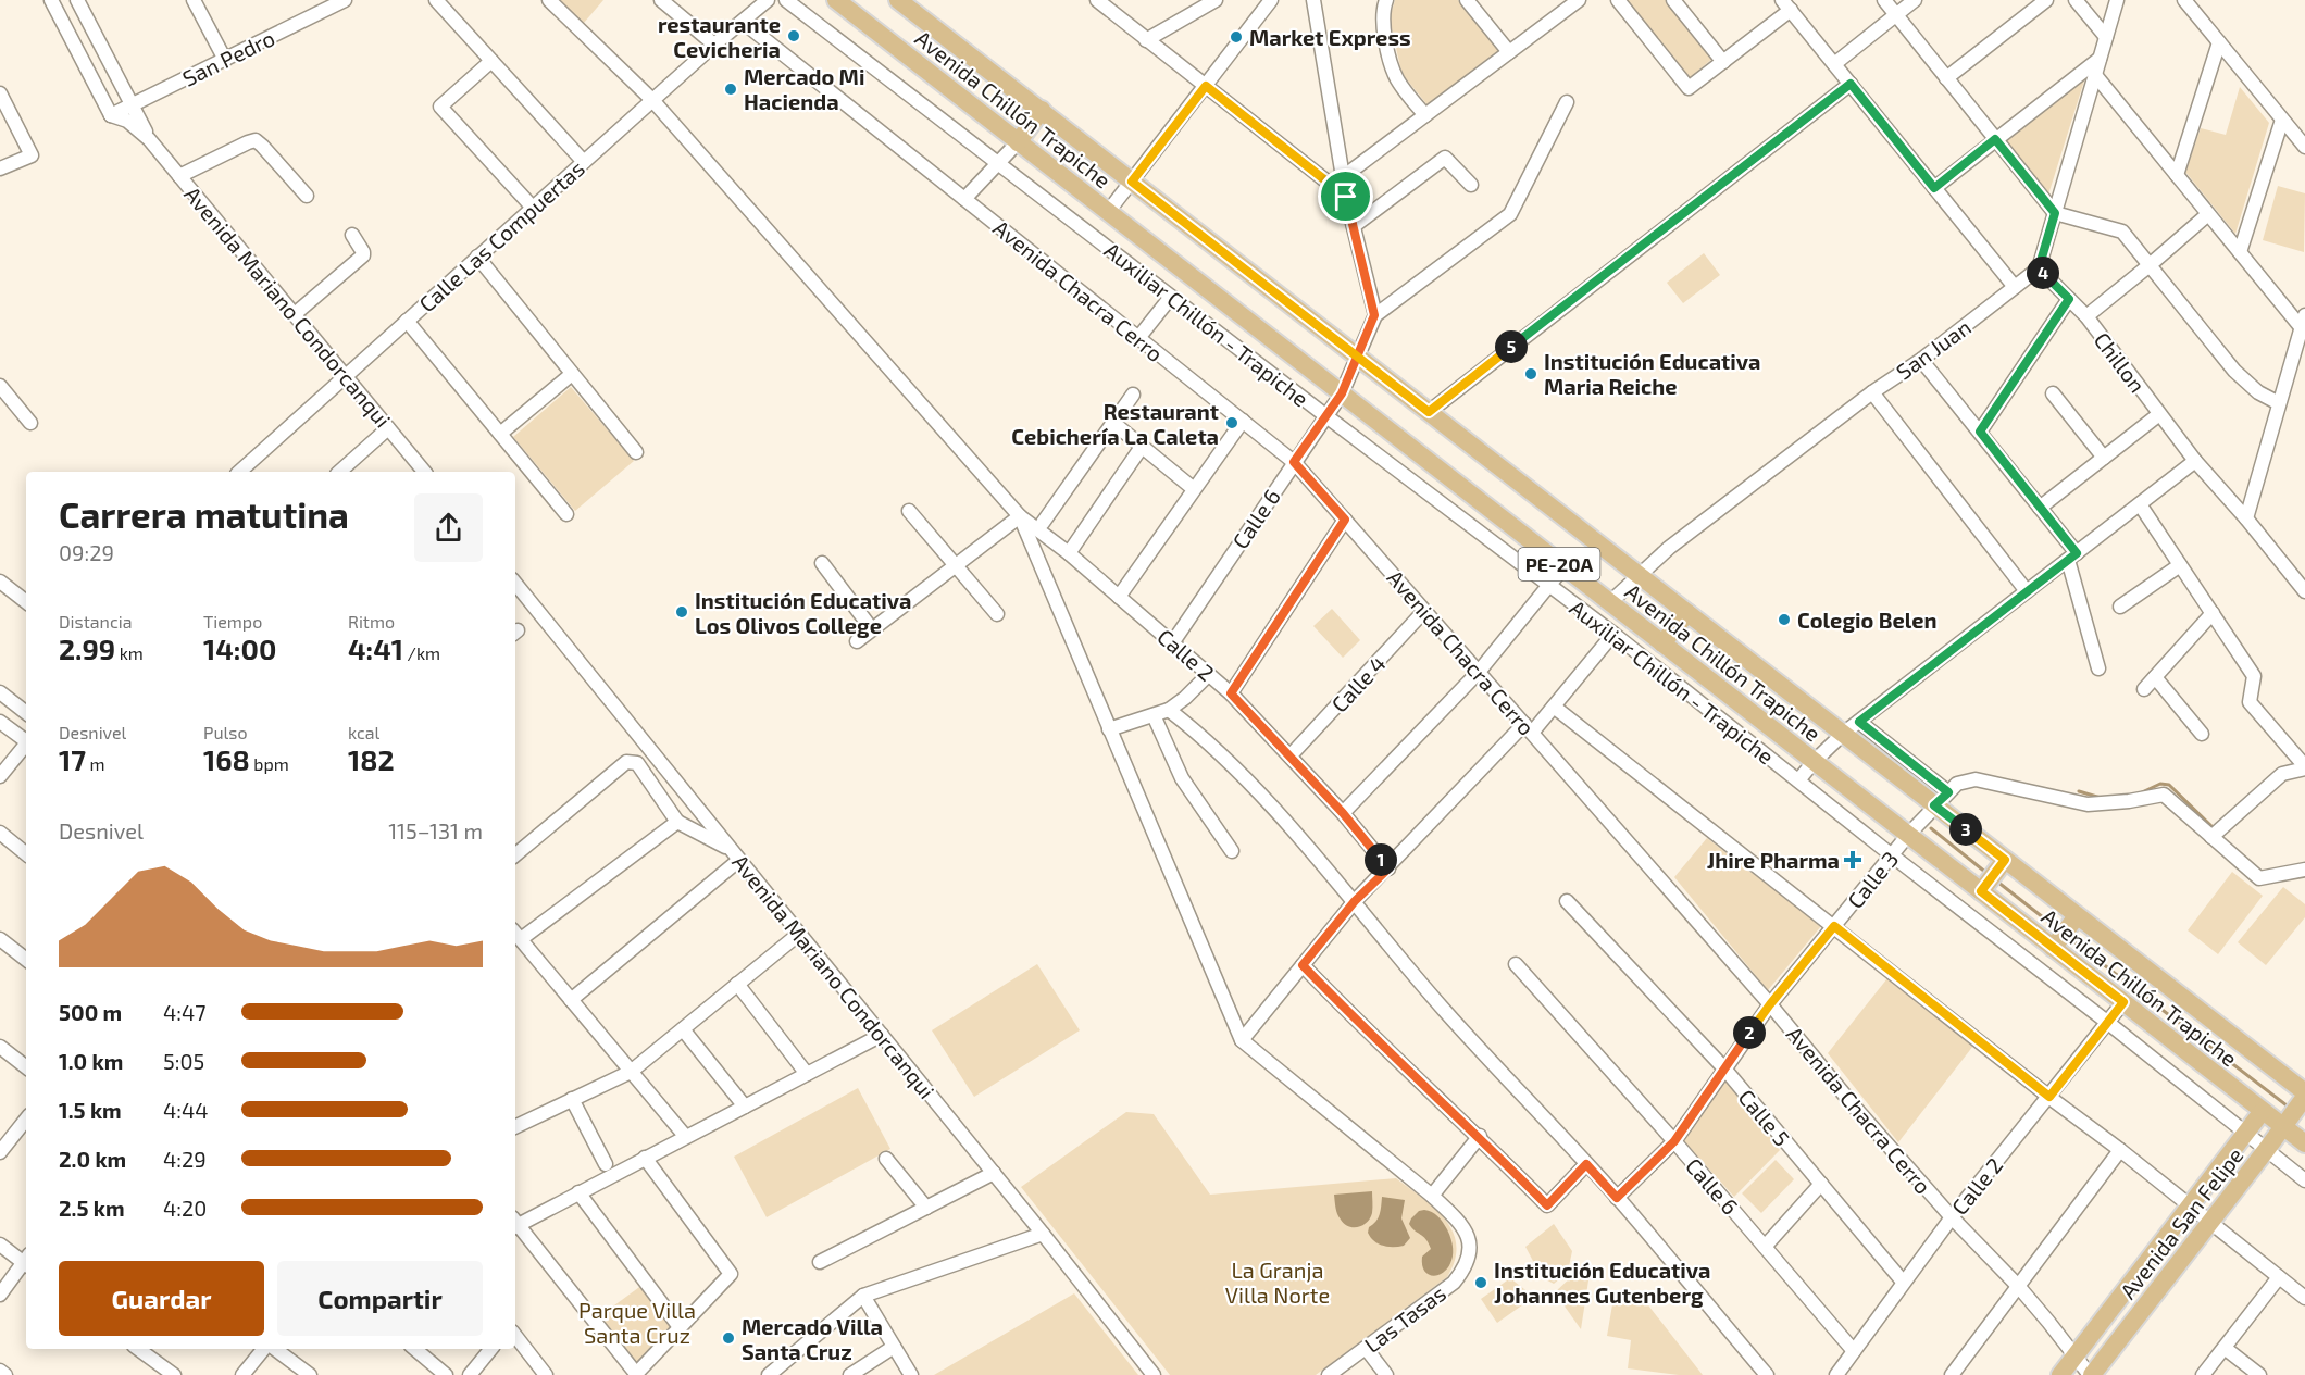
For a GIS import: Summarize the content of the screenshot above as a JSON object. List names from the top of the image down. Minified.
{"streets":{"main road":["Avenida Chillón Trapiche","PE-20A","Avenida San Felipe"],"street":["San Pedro","Calle Las Compuertas","Avenida Chacra Cerro","Avenida Mariano Condorcanqui","Auxiliar Chillón - Trapiche","San Juan","Chillon","Calle 6","Calle 2","Calle 4","Calle 3","Calle 5","Las Tasas"]},"crossings":[["San Pedro","Avenida Mariano Condorcanqui"],["Avenida Chillón Trapiche","San Juan"],["Avenida Chillón Trapiche","Calle 6"],["Avenida Chillón Trapiche","Calle 2"],["Avenida Chillón Trapiche","Calle 3"],["Avenida Chillón Trapiche","Avenida San Felipe"],["Calle Las Compuertas","Avenida Chacra Cerro"],["Calle Las Compuertas","Avenida Mariano Condorcanqui"],["Avenida Chacra Cerro","Calle 6"],["Avenida Chacra Cerro","Calle 2"],["Avenida Chacra Cerro","Calle 4"],["Avenida Chacra Cerro","Calle 3"],["Avenida Chacra Cerro","Avenida San Felipe"],["Auxiliar Chillón - Trapiche","Calle 6"],["Auxiliar Chillón - Trapiche","Calle 2"],["Auxiliar Chillón - Trapiche","Calle 3"],["Auxiliar Chillón - Trapiche","Avenida San Felipe"],["San Juan","Chillon"],["Calle 6","Calle 2"],["Calle 6","Calle 3"],["Calle 2","Calle 4"],["Calle 2","Calle 5"],["Calle 3","Calle 5"]],"parks":["La Granja Villa Norte","Parque Villa Santa Cruz"],"places":{"other":["restaurante Cevicheria","Market Express","Mercado Mi Hacienda","Institución Educativa Maria Reiche","Restaurant Cebichería La Caleta","Institución Educativa Los Olivos College","Colegio Belen","Institución Educativa Johannes Gutenberg","Mercado Villa Santa Cruz"],"health":["Jhire Pharma"]},"page":{"pins":["4","5","3","1","2"],"heading":["Carrera matutina","09:29"],"stats":[["Distancia","2.99 km"],["Tiempo","14:00"],["Ritmo","4:41 /km"],["Desnivel","17 m"],["Pulso","168 bpm"],["kcal","182"]],"chart":["Desnivel","115–131 m"],"list":[{"name":"500 m","note":"4:47"},{"name":"1.0 km","note":"5:05"},{"name":"1.5 km","note":"4:44"},{"name":"2.0 km","note":"4:29"},{"name":"2.5 km","note":"4:20"}],"buttons":["Guardar","Compartir"]}}
